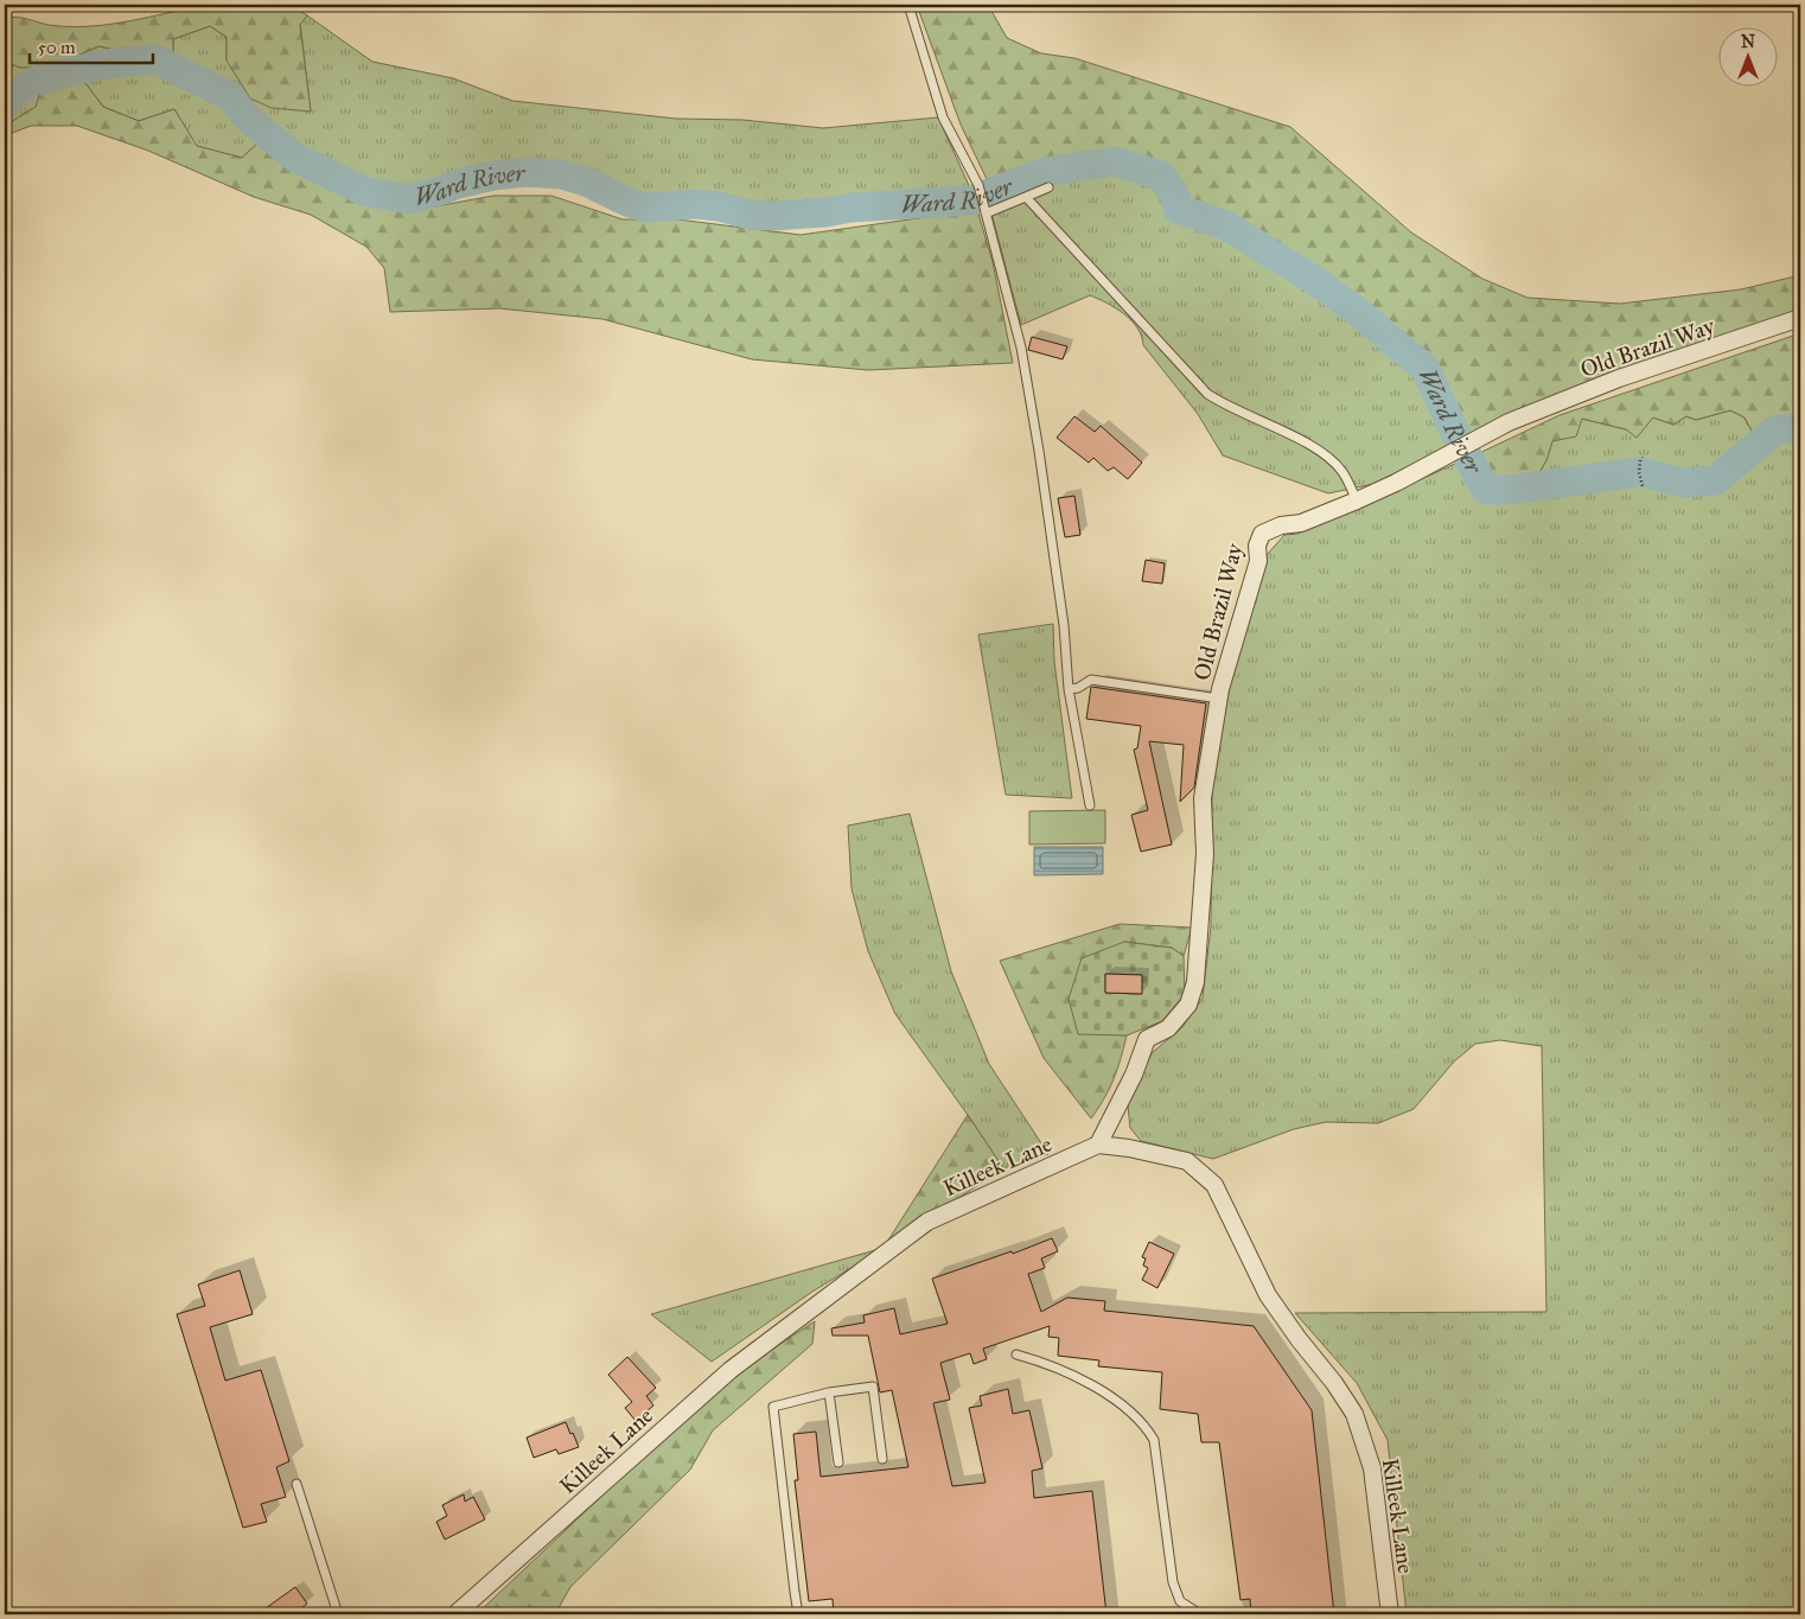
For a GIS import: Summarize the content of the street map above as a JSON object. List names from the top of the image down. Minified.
{"streets":{"street":["Old Brazil Way","Killeek Lane"]},"crossings":[["Old Brazil Way","Killeek Lane"]],"water":["Ward River"],"scale_bar":"50 m","north":"top"}
